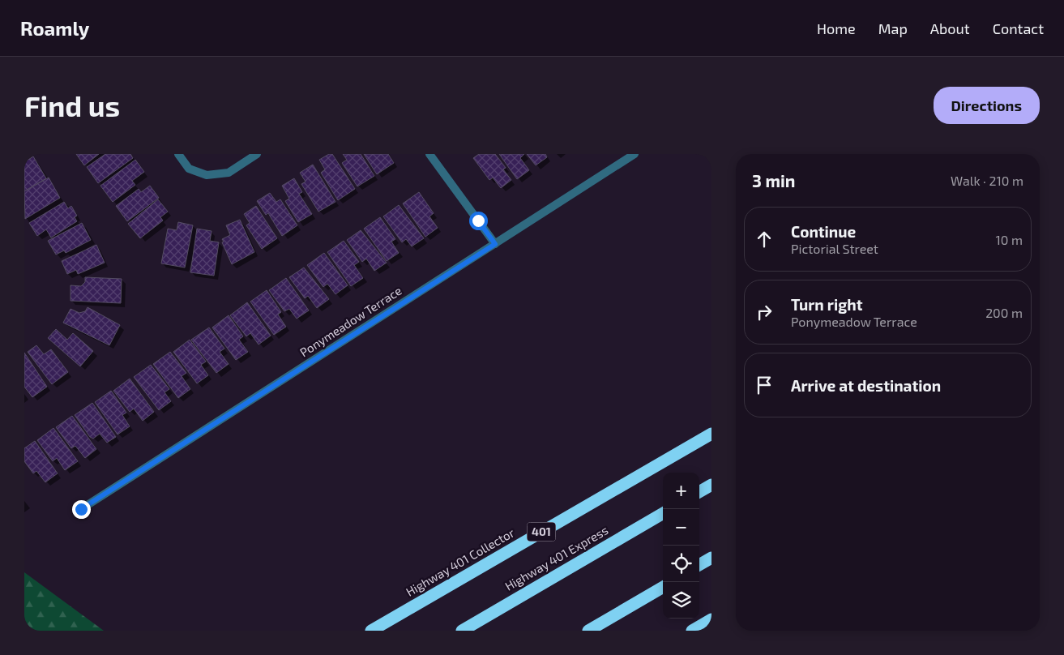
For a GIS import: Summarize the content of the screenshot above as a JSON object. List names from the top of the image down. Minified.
{"streets":{"highway":["401","Highway 401 Express","Highway 401 Collector"],"street":["Ponymeadow Terrace"]},"page":{"header":"Roamly","nav":["Home","Map","About","Contact"],"buttons":"Directions","title":"Find us","heading":["3 min","Walk · 210 m"],"list":[["Continue","Pictorial Street","10 m"],["Turn right","Ponymeadow Terrace","200 m"],"Arrive at destination"],"map_buttons":["+","−"]}}
